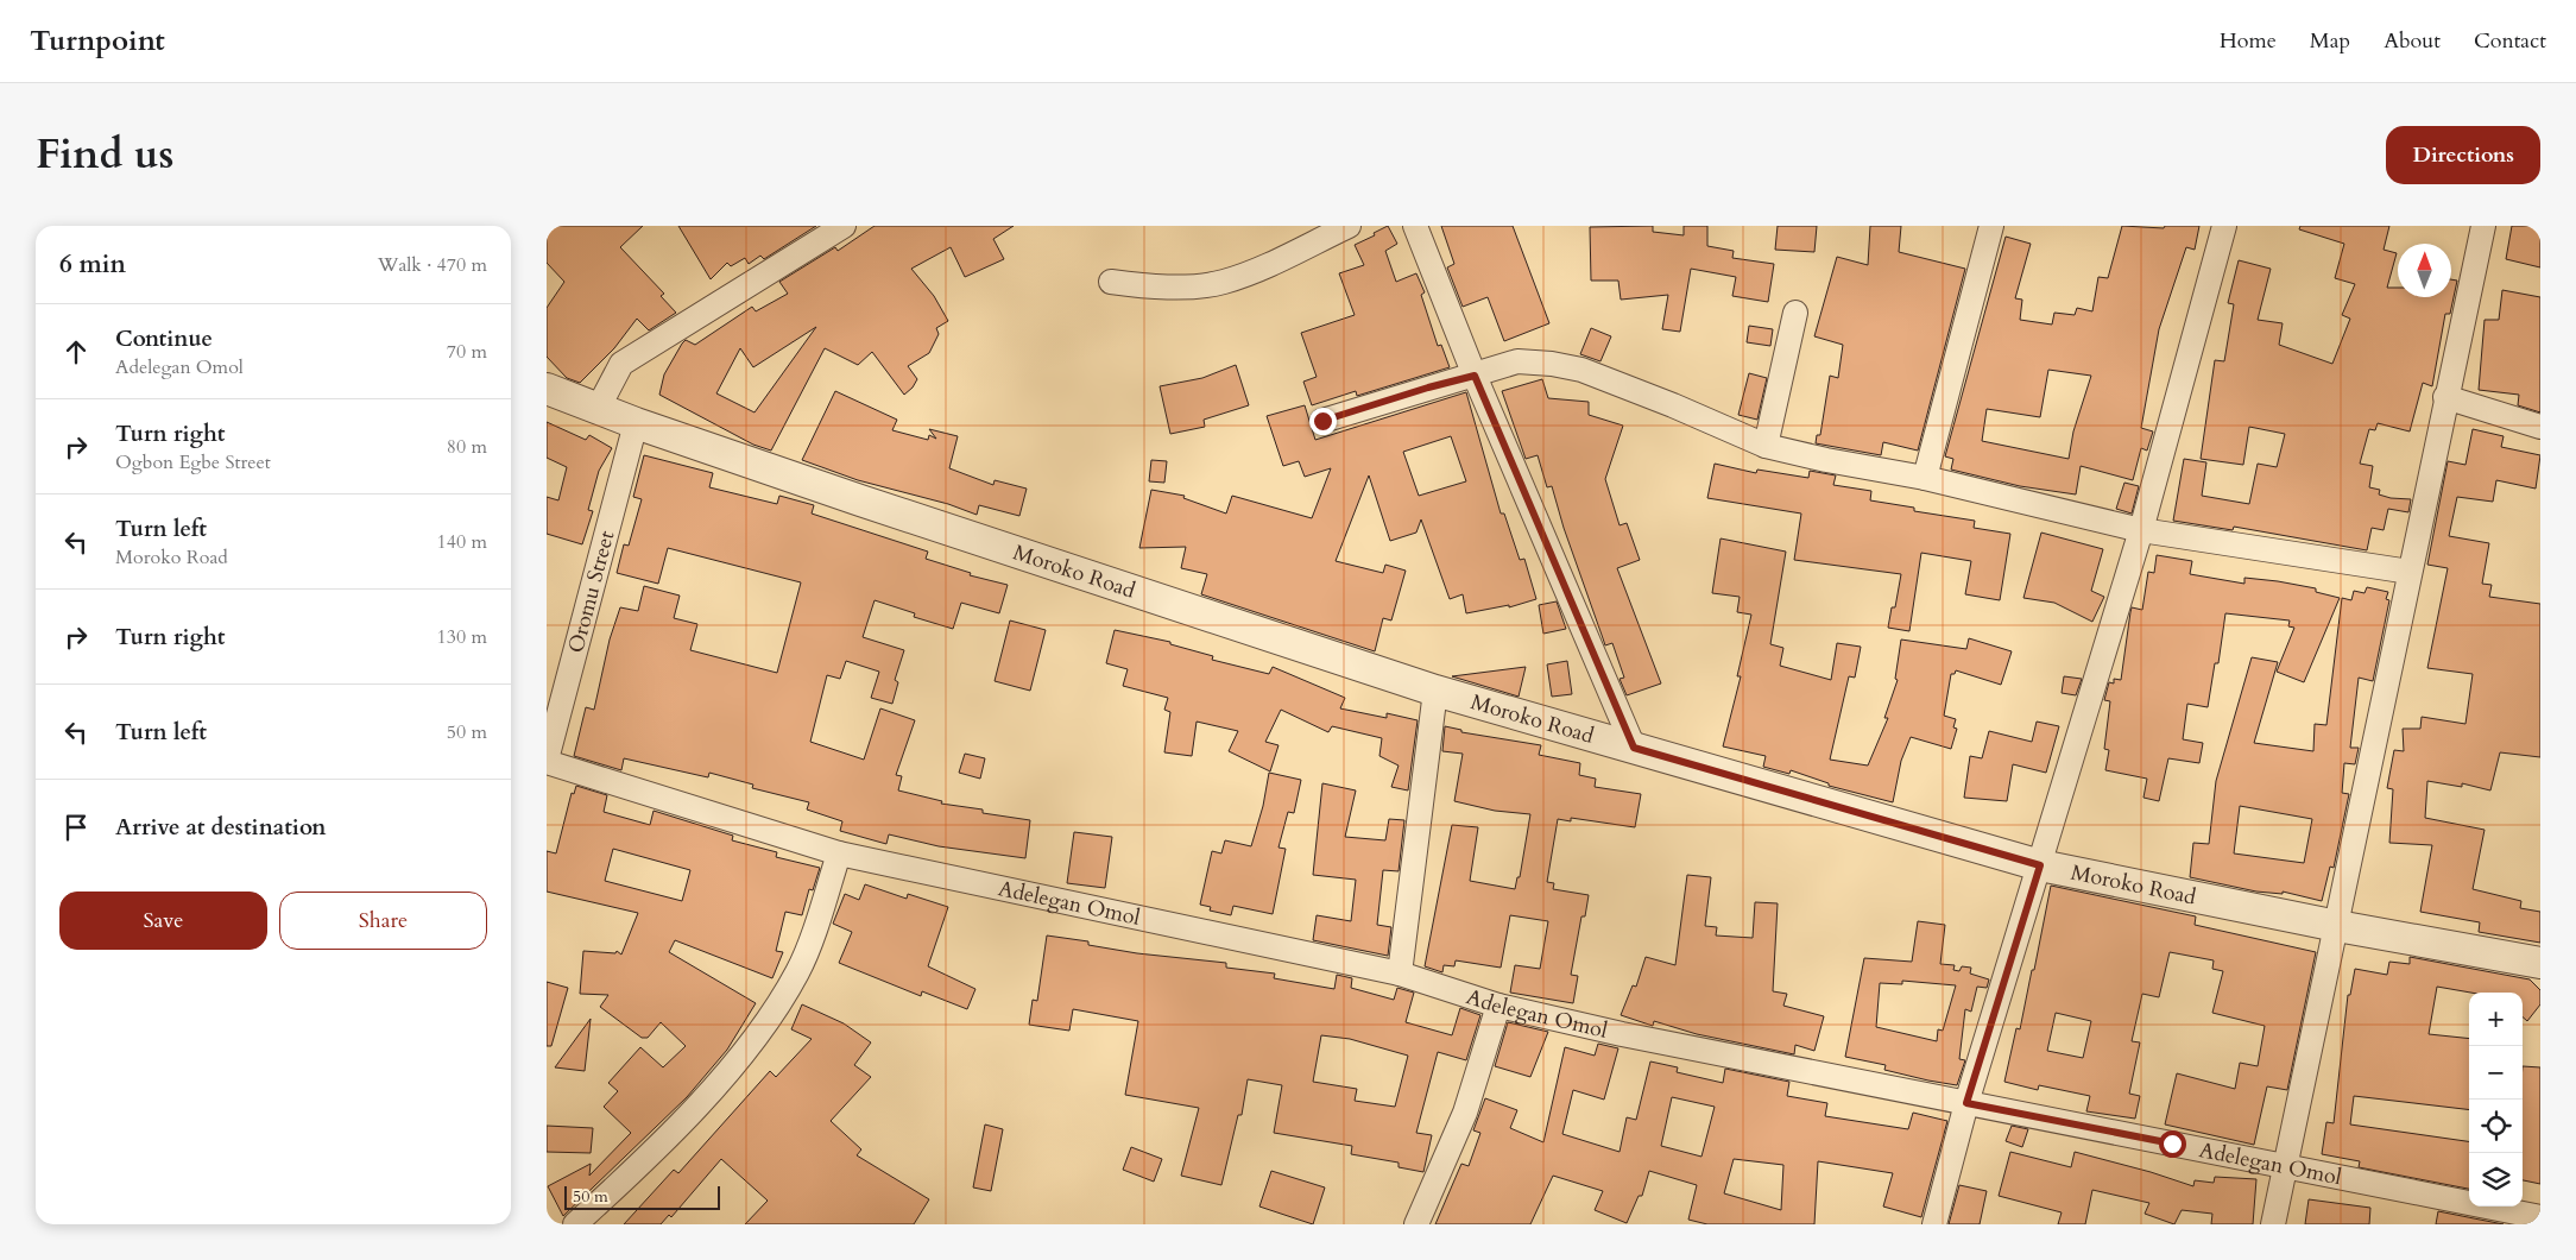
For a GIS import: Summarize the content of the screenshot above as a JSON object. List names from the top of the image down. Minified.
{"streets":{"street":["Moroko Road","Oromu Street","Adelegan Omol"]},"crossings":[["Moroko Road","Oromu Street"],["Oromu Street","Adelegan Omol"]],"scale_bar":"50 m","north":"top","page":{"header":"Turnpoint","nav":["Home","Map","About","Contact"],"title":"Find us","buttons":["Directions",["Save","Share"]],"heading":["6 min","Walk · 470 m"],"list":[["Continue","Adelegan Omol","70 m"],["Turn right","Ogbon Egbe Street","80 m"],["Turn left","Moroko Road","140 m"],["Turn right","130 m"],["Turn left","50 m"],"Arrive at destination"],"map_buttons":["+","−"],"scale":"50 m"}}
